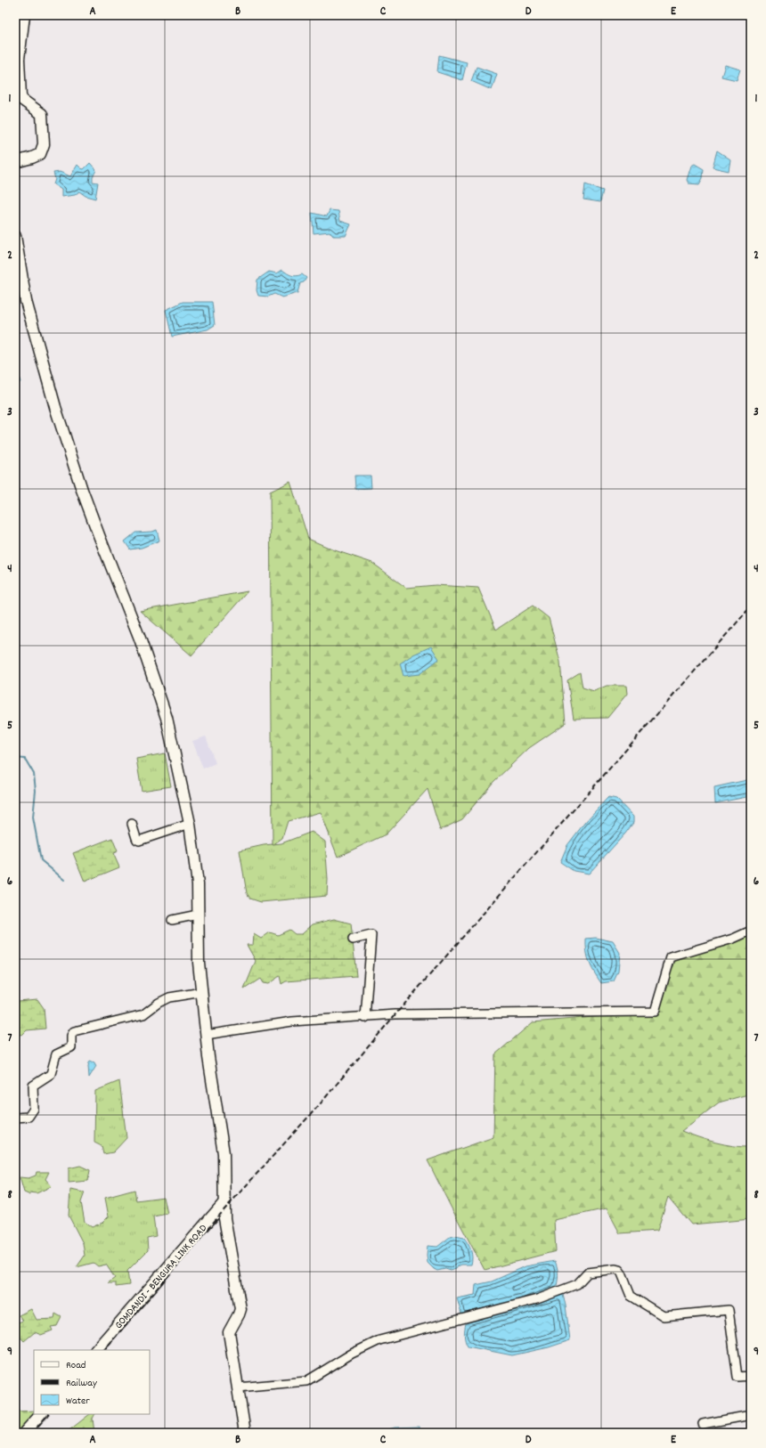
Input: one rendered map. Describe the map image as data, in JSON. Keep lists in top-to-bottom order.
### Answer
{
  "streets": {
    "main road": ["GOMDANDI - BENGURA LINK ROAD"]
  },
  "legend": ["Road", "Railway", "Water"],
  "grid": {
    "columns": [
      "A",
      "B",
      "C",
      "D",
      "E"
    ],
    "rows": [
      "1",
      "2",
      "3",
      "4",
      "5",
      "6",
      "7",
      "8",
      "9"
    ]
  }
}
